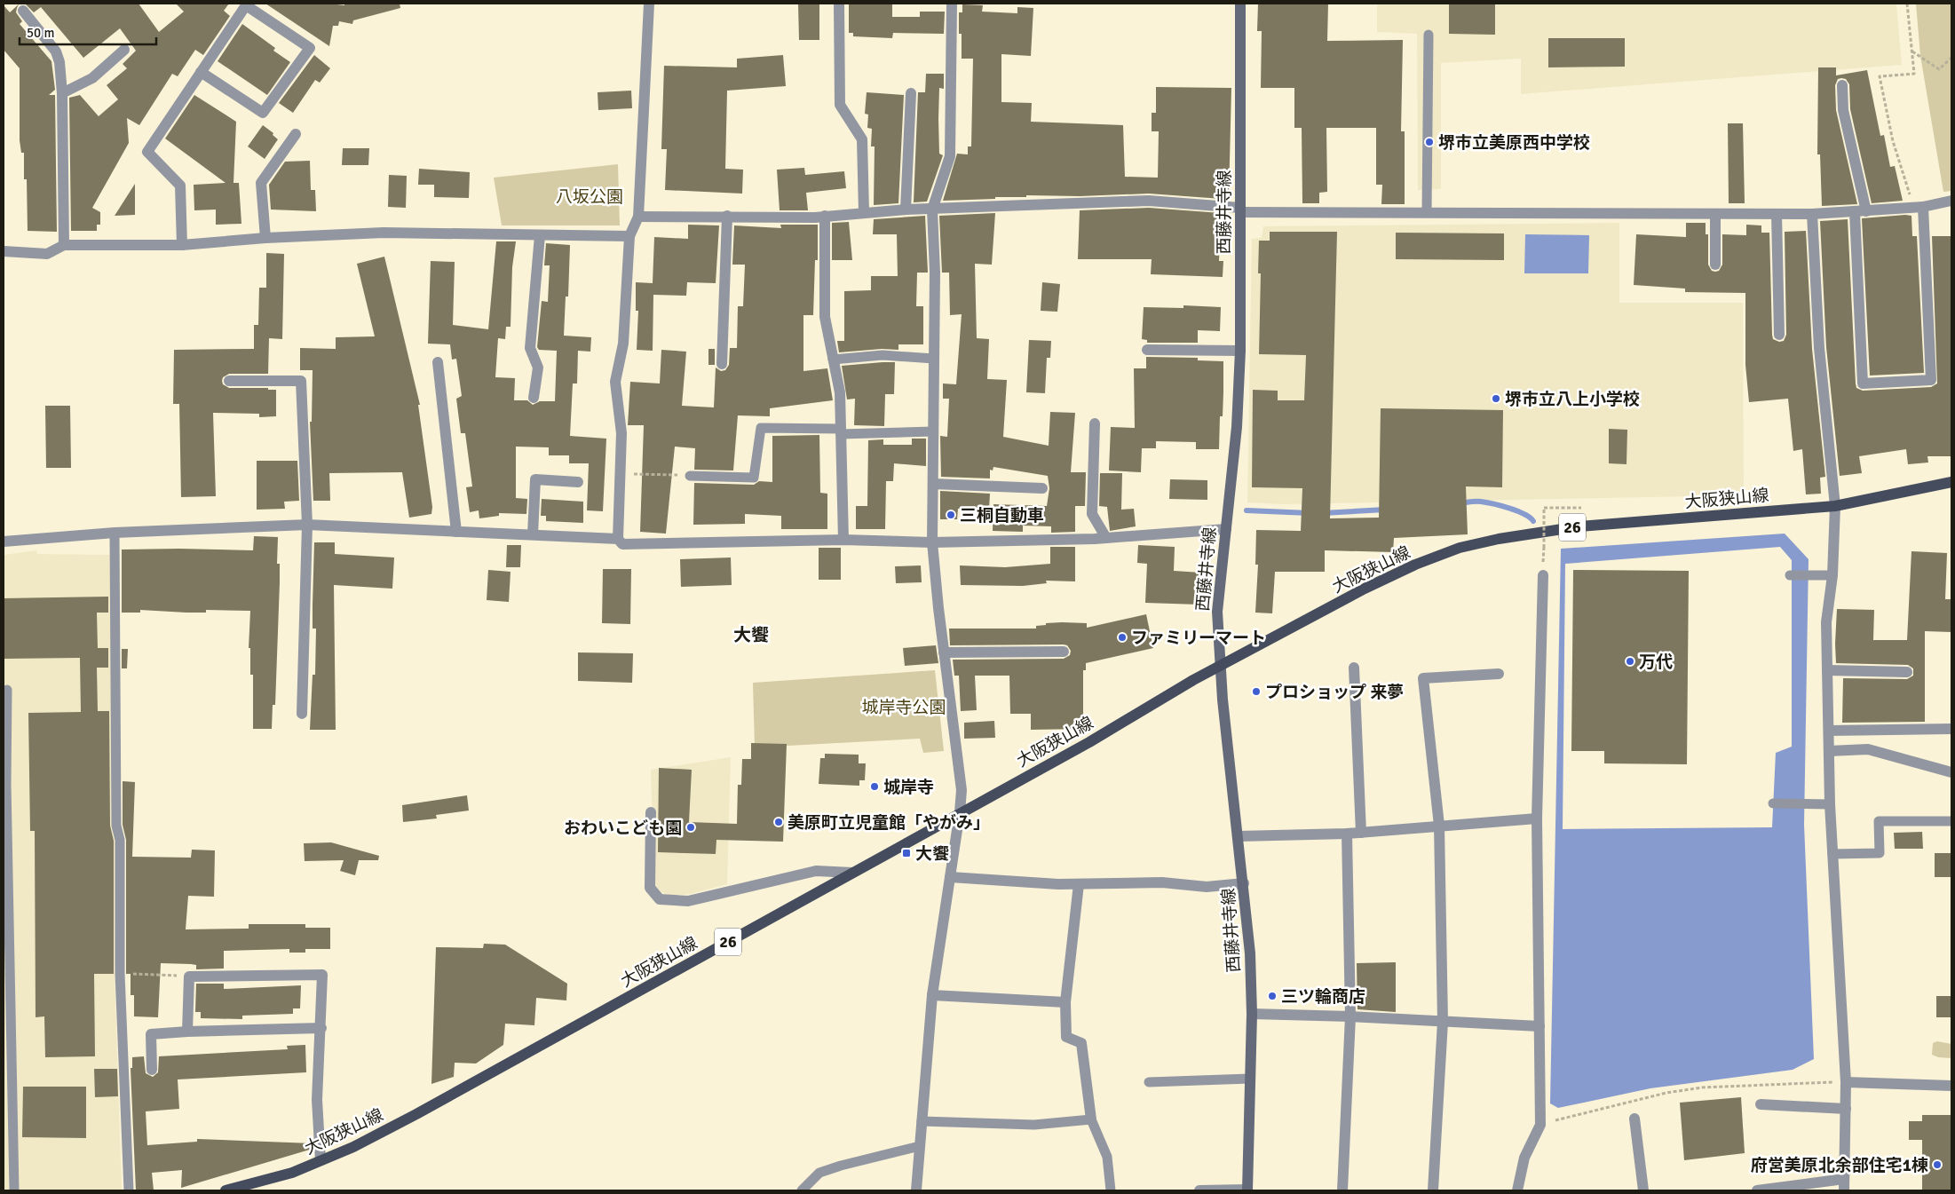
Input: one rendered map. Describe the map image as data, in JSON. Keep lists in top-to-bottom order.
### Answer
{
  "streets": {
    "main road": ["西藤井寺線", "大阪狭山線", "26"]
  },
  "crossings": [
    ["西藤井寺線", "大阪狭山線"]
  ],
  "districts": ["大饗"],
  "parks": ["八坂公園", "城岸寺公園"],
  "places": {
    "other": [
      "堺市立美原西中学校",
      "堺市立八上小学校",
      "三桐自動車",
      "ファミリーマート",
      "万代",
      "プロショップ 来夢",
      "城岸寺",
      "美原町立児童館「やがみ」",
      "おわいこども園",
      "三ツ輪商店",
      "府営美原北余部住宅1棟"
    ],
    "transit": ["大饗"]
  },
  "scale_bar": "50 m"
}
